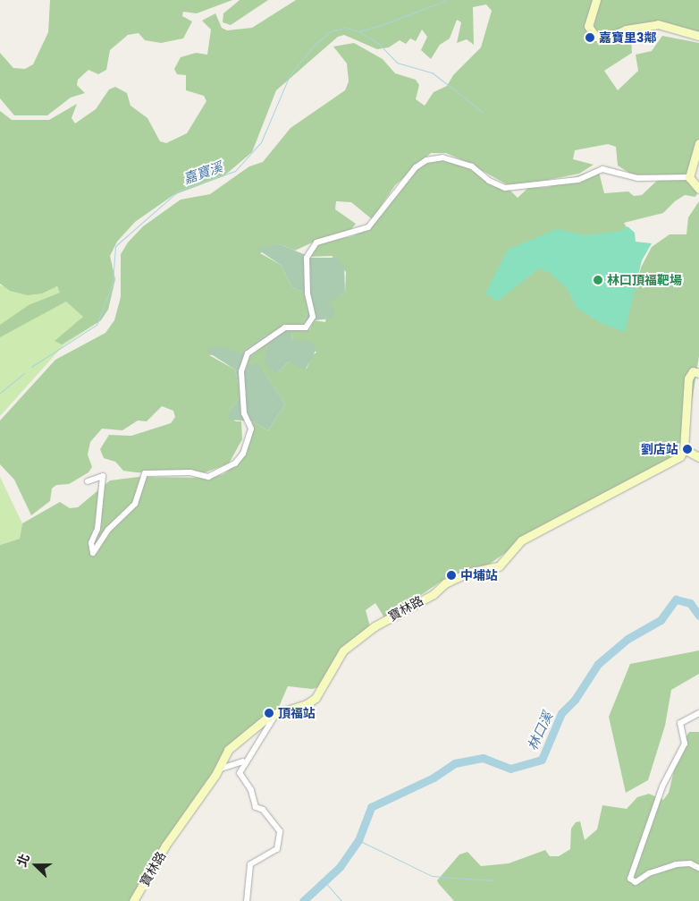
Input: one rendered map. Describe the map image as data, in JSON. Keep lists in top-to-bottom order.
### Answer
{
  "streets": {
    "main road": ["寶林路"]
  },
  "water": ["嘉寶溪", "林口溪"],
  "places": [
    "嘉寶里3鄰",
    "林口頂福靶場",
    "劉店站",
    "中埔站",
    "頂福站"
  ],
  "north": "left"
}
